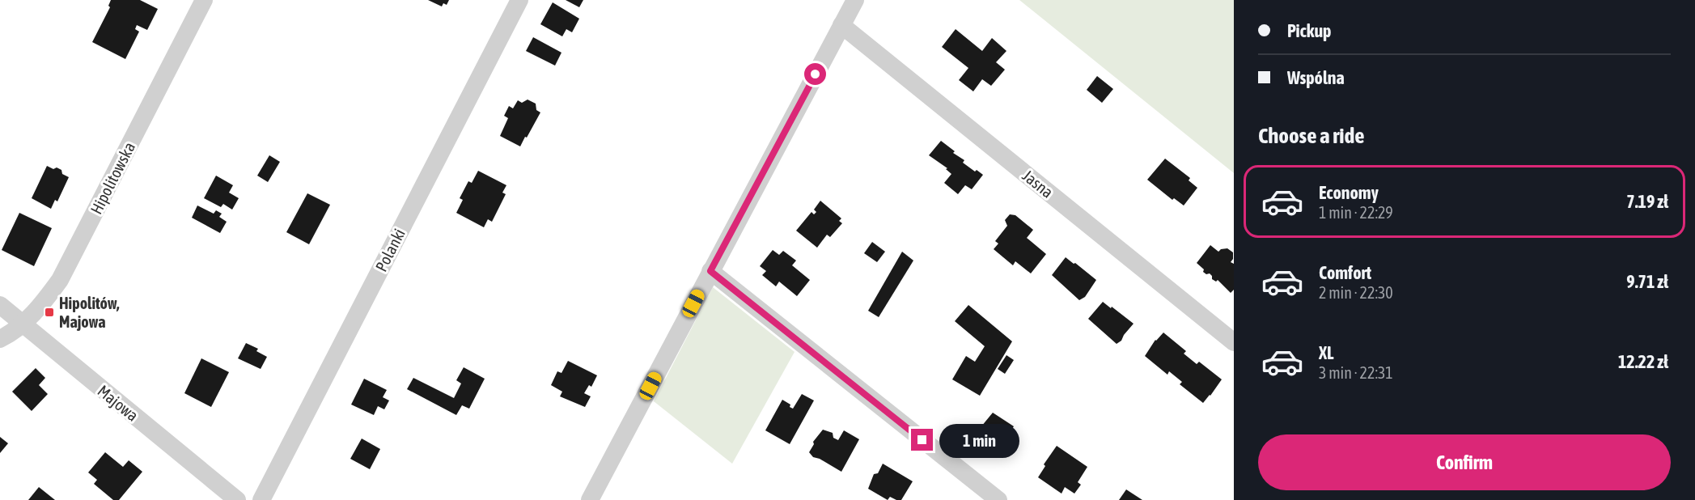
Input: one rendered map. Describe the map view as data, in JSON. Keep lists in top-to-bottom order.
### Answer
{
  "streets": {
    "street": [
      "Hipolitowska",
      "Jasna",
      "Polanki",
      "Majowa"
    ]
  },
  "crossings": [
    ["Hipolitowska", "Majowa"]
  ],
  "places": {
    "transit": ["Hipolitów, Majowa"]
  },
  "page": {
    "banner": ["Pickup", "Wspólna"],
    "heading": "Choose a ride",
    "list": [
      {
        "name": "Economy",
        "note": "1 min · 22:29",
        "value": "7.19 zł"
      },
      {
        "name": "Comfort",
        "note": "2 min · 22:30",
        "value": "9.71 zł"
      },
      {
        "name": "XL",
        "note": "3 min · 22:31",
        "value": "12.22 zł"
      }
    ],
    "bubble": "1 min",
    "buttons": "Confirm"
  }
}
